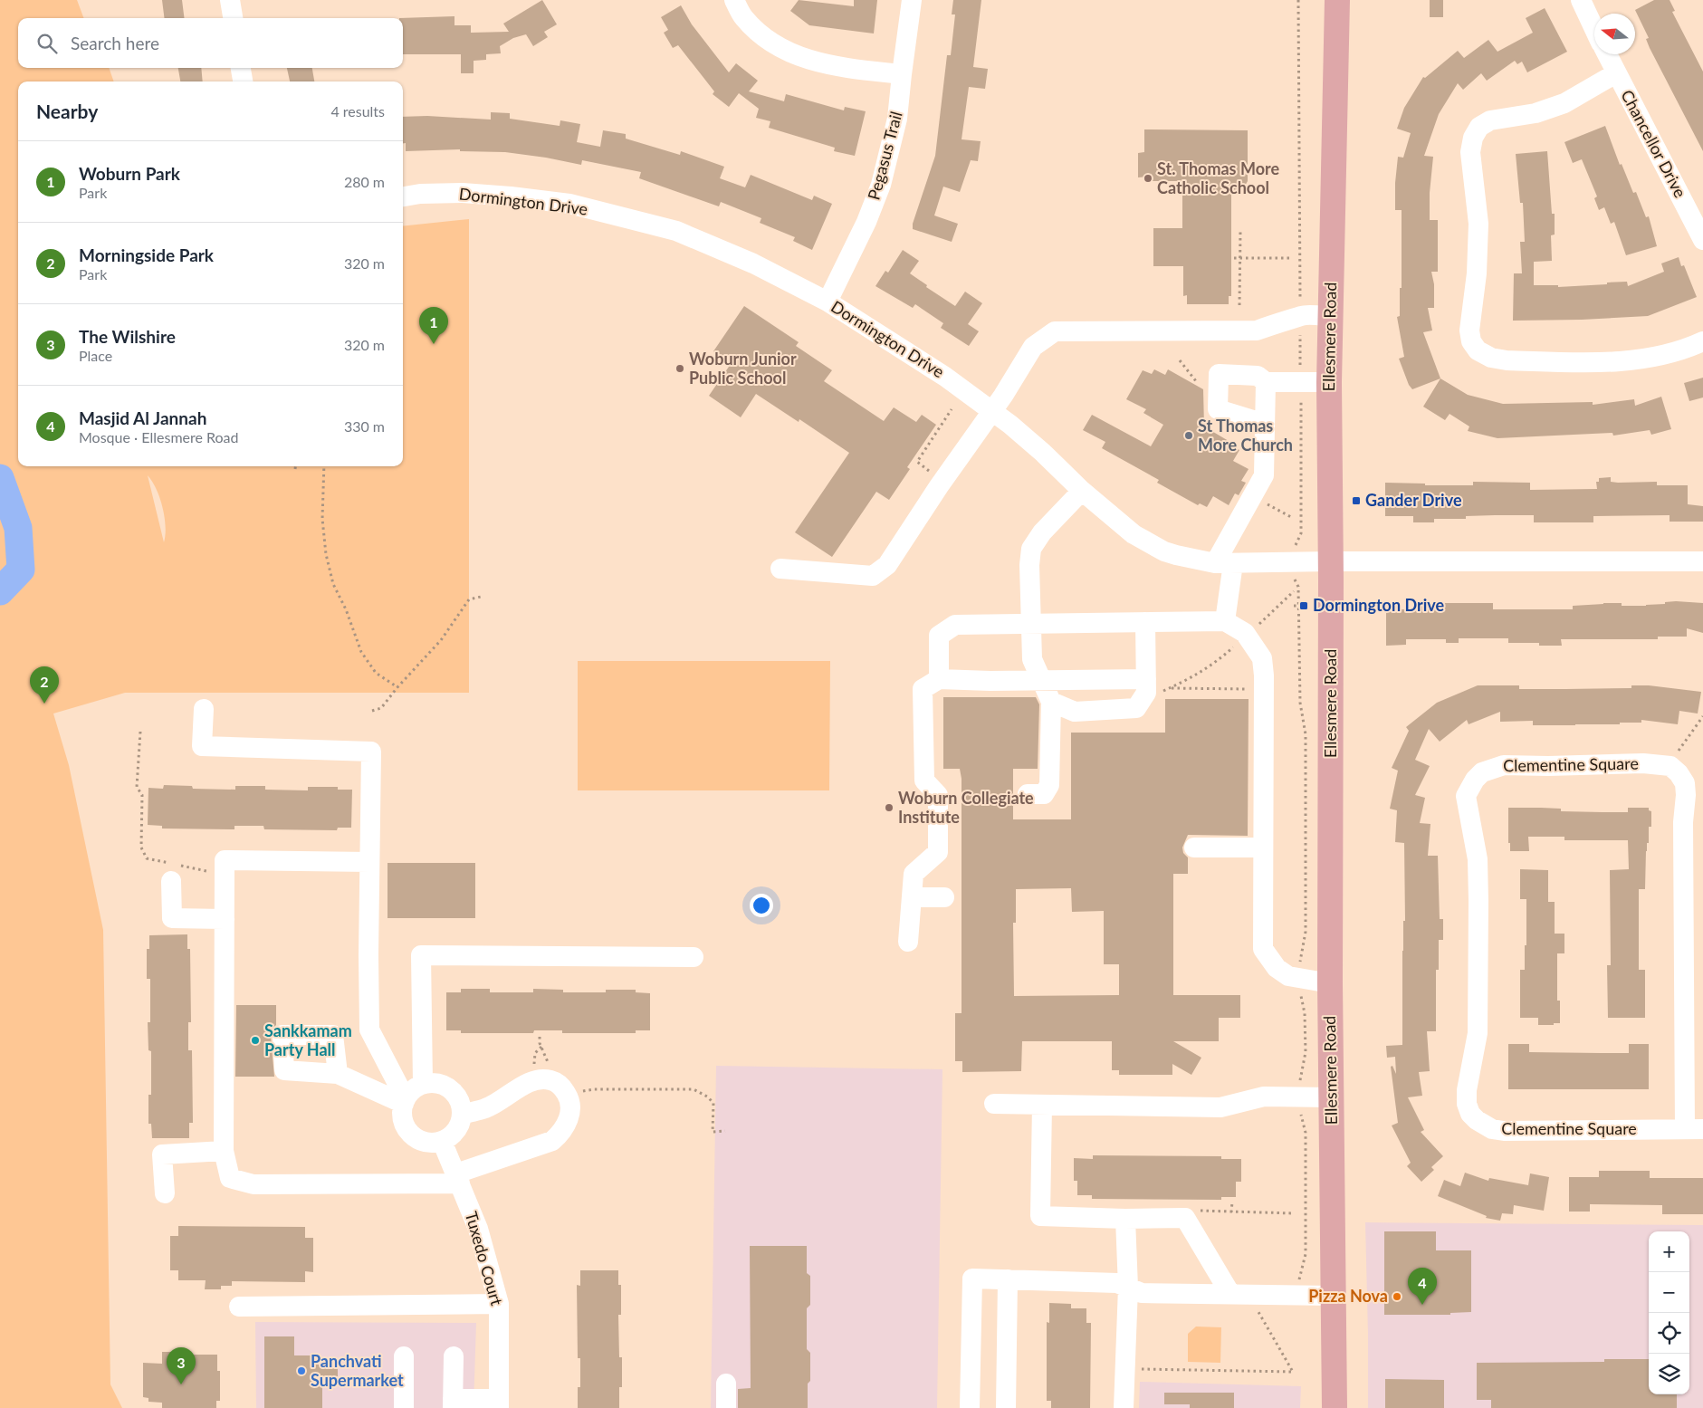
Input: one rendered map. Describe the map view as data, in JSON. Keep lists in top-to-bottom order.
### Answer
{
  "streets": {
    "main road": ["Ellesmere Road"],
    "street": [
      "Chancellor Drive",
      "Pegasus Trail",
      "Dormington Drive",
      "Clementine Square",
      "Tuxedo Court"
    ]
  },
  "crossings": [
    ["Pegasus Trail", "Dormington Drive"],
    ["Dormington Drive", "Ellesmere Road"]
  ],
  "places": {
    "other": [
      "St. Thomas More Catholic School",
      "Woburn Junior Public School",
      "St Thomas More Church",
      "Woburn Collegiate Institute",
      "Sankkamam Party Hall",
      "Pizza Nova",
      "Panchvati Supermarket"
    ],
    "transit": ["Gander Drive", "Dormington Drive"]
  },
  "north": "left",
  "page": {
    "search": "Search here",
    "heading": ["Nearby", "4 results"],
    "list": [
      {
        "mark": "1",
        "name": "Woburn Park",
        "note": "Park",
        "value": "280 m"
      },
      {
        "mark": "2",
        "name": "Morningside Park",
        "note": "Park",
        "value": "320 m"
      },
      {
        "mark": "3",
        "name": "The Wilshire",
        "note": "Place",
        "value": "320 m"
      },
      {
        "mark": "4",
        "name": "Masjid Al Jannah",
        "note": "Mosque · Ellesmere Road",
        "value": "330 m"
      }
    ],
    "pins": [
      "1",
      "2",
      "4",
      "3"
    ],
    "map_buttons": ["+", "−"]
  }
}
